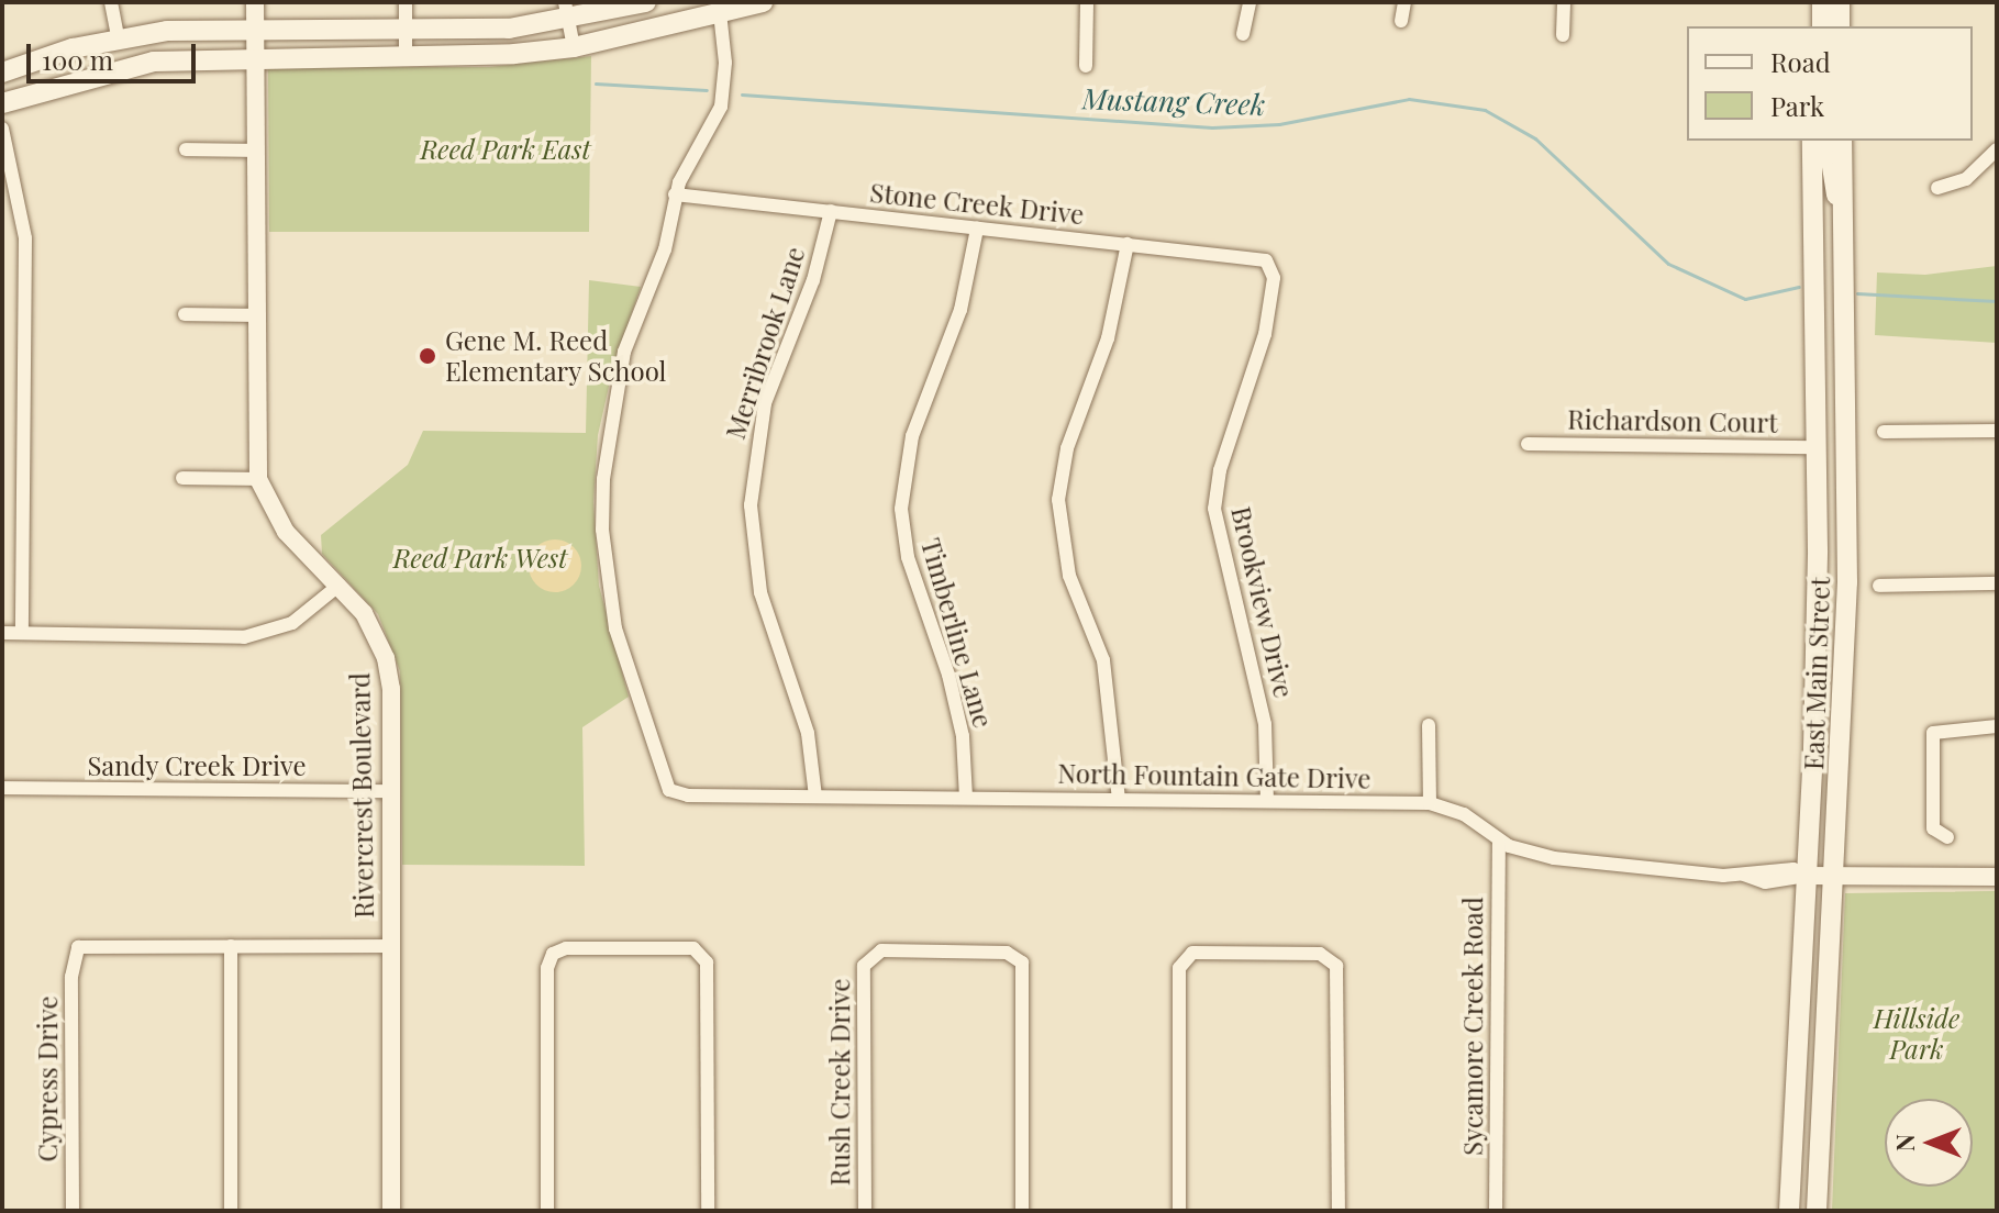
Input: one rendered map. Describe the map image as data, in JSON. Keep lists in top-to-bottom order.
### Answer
{
  "streets": {
    "main road": ["East Main Street"],
    "street": [
      "Stone Creek Drive",
      "Merribrook Lane",
      "Richardson Court",
      "Brookview Drive",
      "Timberline Lane",
      "Sandy Creek Drive",
      "North Fountain Gate Drive",
      "Rivercrest Boulevard",
      "Sycamore Creek Road",
      "Cypress Drive",
      "Rush Creek Drive"
    ]
  },
  "crossings": [
    ["Stone Creek Drive", "Merribrook Lane"],
    ["Stone Creek Drive", "Brookview Drive"],
    ["Stone Creek Drive", "Timberline Lane"],
    ["Stone Creek Drive", "North Fountain Gate Drive"],
    ["Merribrook Lane", "North Fountain Gate Drive"],
    ["Richardson Court", "East Main Street"],
    ["Brookview Drive", "North Fountain Gate Drive"],
    ["Timberline Lane", "North Fountain Gate Drive"],
    ["East Main Street", "North Fountain Gate Drive"],
    ["Sandy Creek Drive", "Rivercrest Boulevard"],
    ["North Fountain Gate Drive", "Sycamore Creek Road"]
  ],
  "water": ["Mustang Creek"],
  "parks": ["Reed Park East", "Reed Park West", "Hillside Park"],
  "places": ["Gene M. Reed Elementary School"],
  "legend": ["Road", "Park"],
  "scale_bar": "100 m",
  "north": "left"
}
